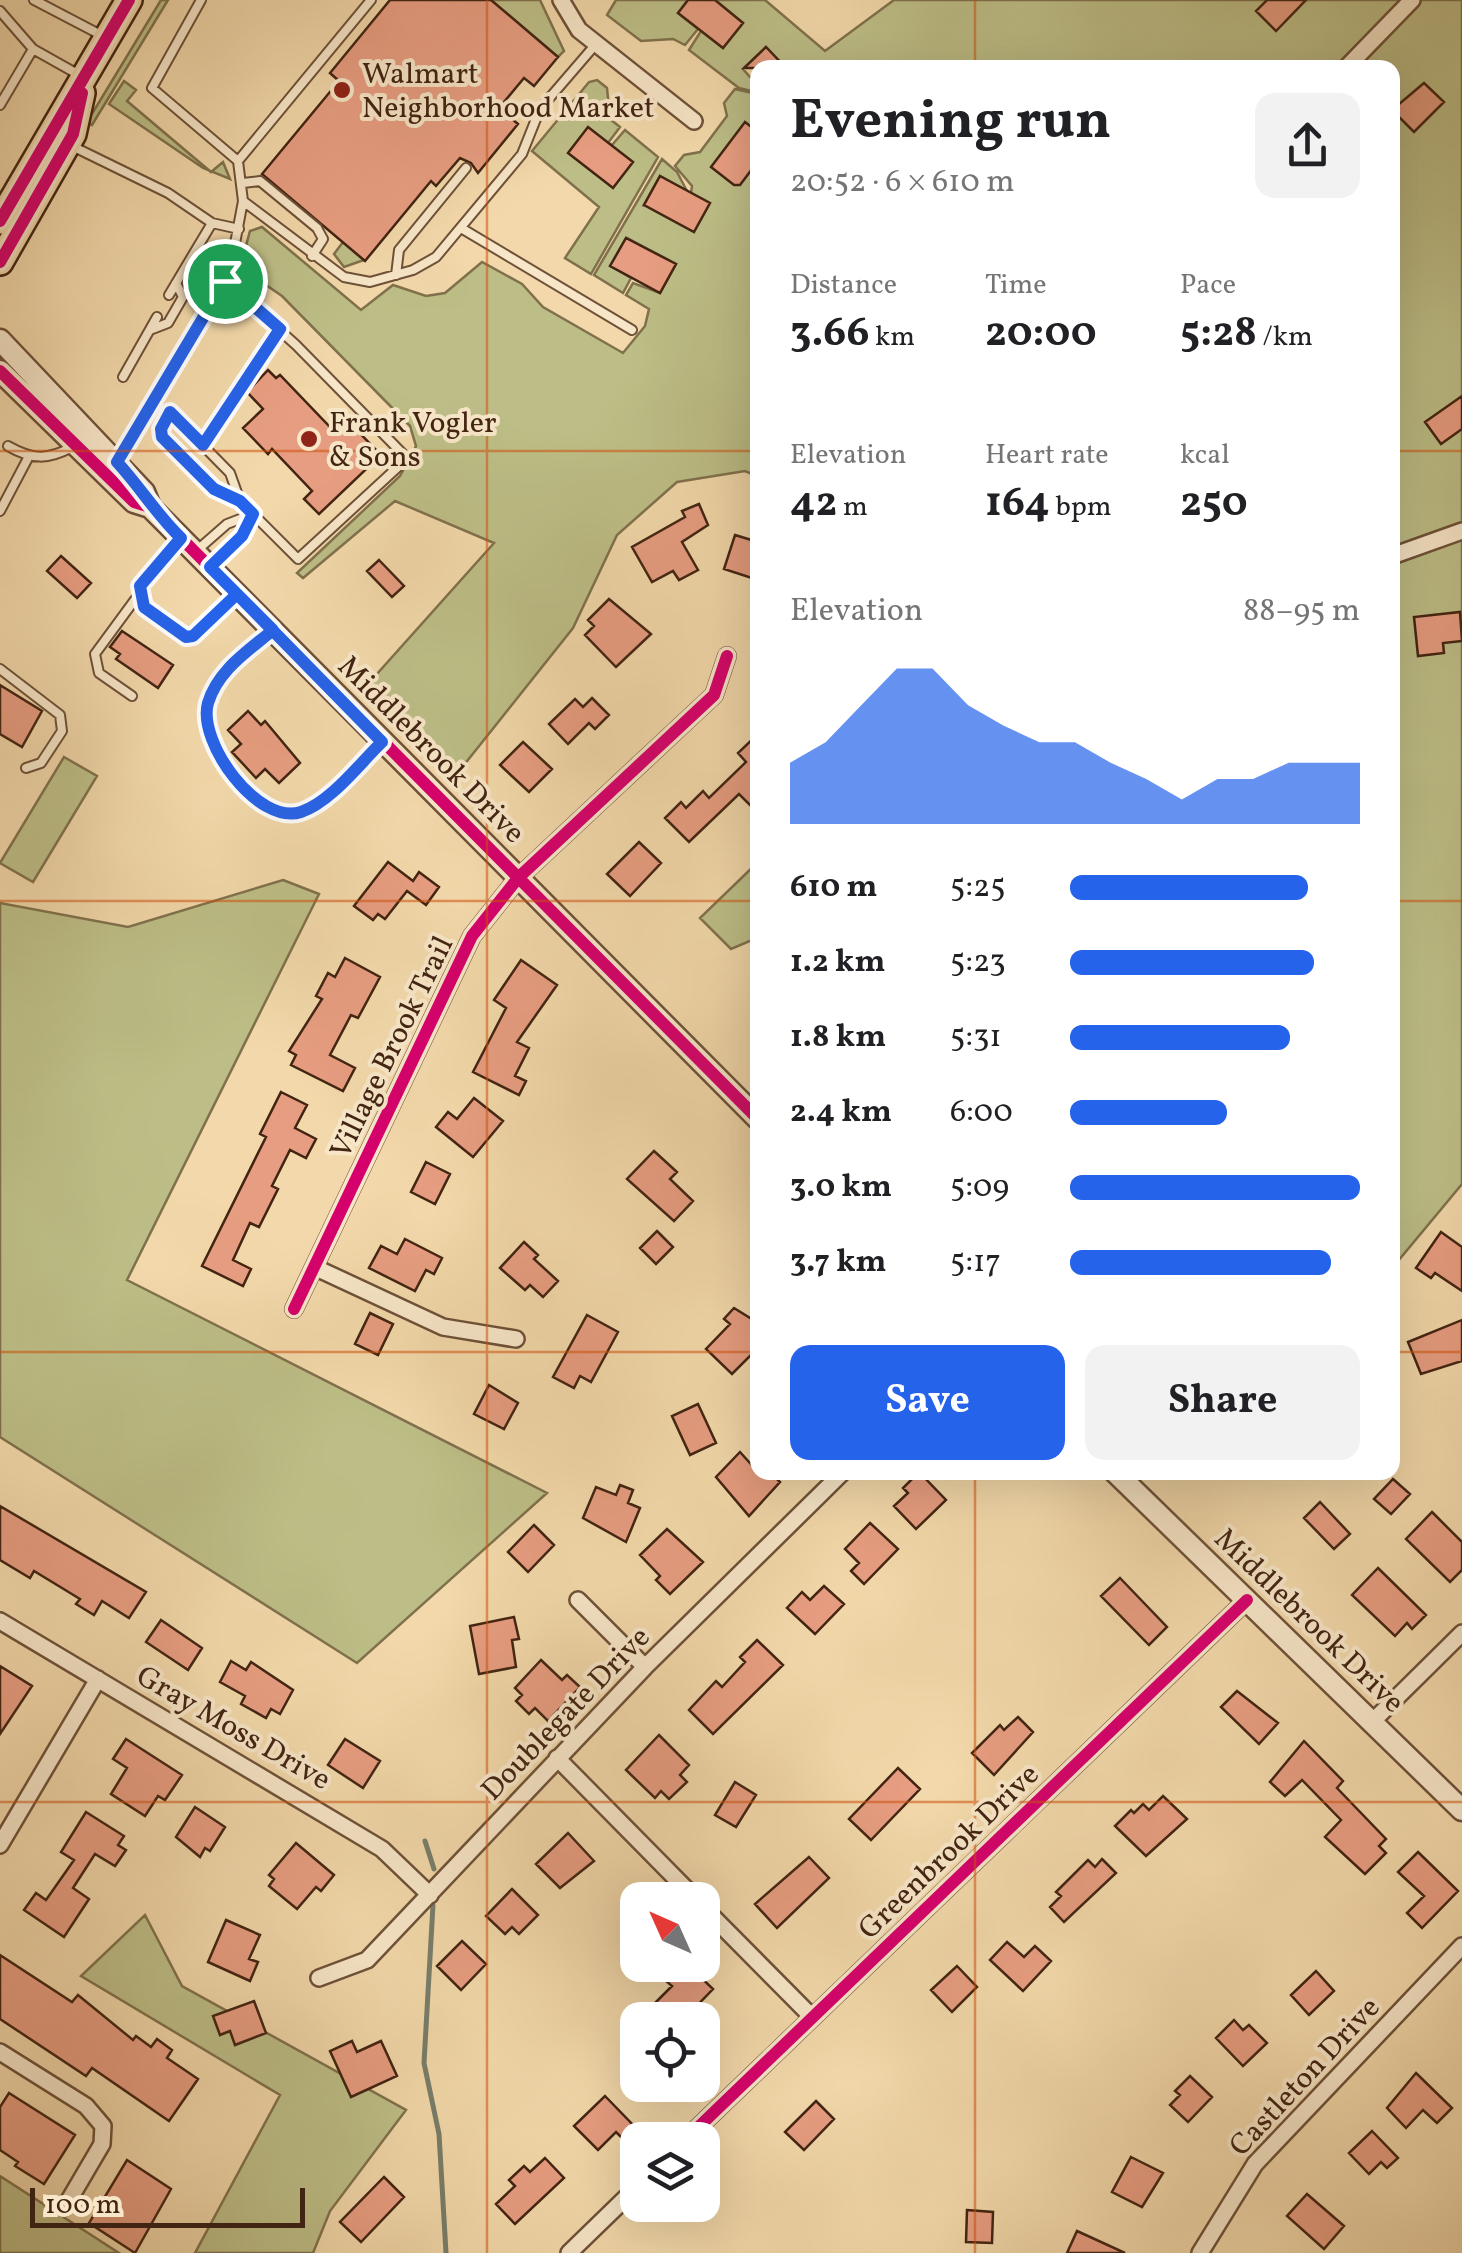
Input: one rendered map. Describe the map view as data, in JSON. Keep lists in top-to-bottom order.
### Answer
{
  "streets": {
    "street": [
      "Middlebrook Drive",
      "Village Brook Trail",
      "Doublegate Drive",
      "Gray Moss Drive",
      "Greenbrook Drive",
      "Castleton Drive"
    ]
  },
  "crossings": [
    ["Middlebrook Drive", "Village Brook Trail"],
    ["Middlebrook Drive", "Greenbrook Drive"],
    ["Doublegate Drive", "Gray Moss Drive"]
  ],
  "places": ["Walmart Neighborhood Market", "Frank Vogler & Sons"],
  "scale_bar": "100 m",
  "north": "top left",
  "page": {
    "heading": ["Evening run", "20:52 · 6 × 610 m"],
    "stats": [
      ["Distance", "3.66 km"],
      ["Time", "20:00"],
      ["Pace", "5:28 /km"],
      ["Elevation", "42 m"],
      ["Heart rate", "164 bpm"],
      ["kcal", "250"]
    ],
    "chart": ["Elevation", "88–95 m"],
    "list": [
      {
        "name": "610 m",
        "note": "5:25"
      },
      {
        "name": "1.2 km",
        "note": "5:23"
      },
      {
        "name": "1.8 km",
        "note": "5:31"
      },
      {
        "name": "2.4 km",
        "note": "6:00"
      },
      {
        "name": "3.0 km",
        "note": "5:09"
      },
      {
        "name": "3.7 km",
        "note": "5:17"
      }
    ],
    "buttons": ["Save", "Share"],
    "scale": "100 m"
  }
}
